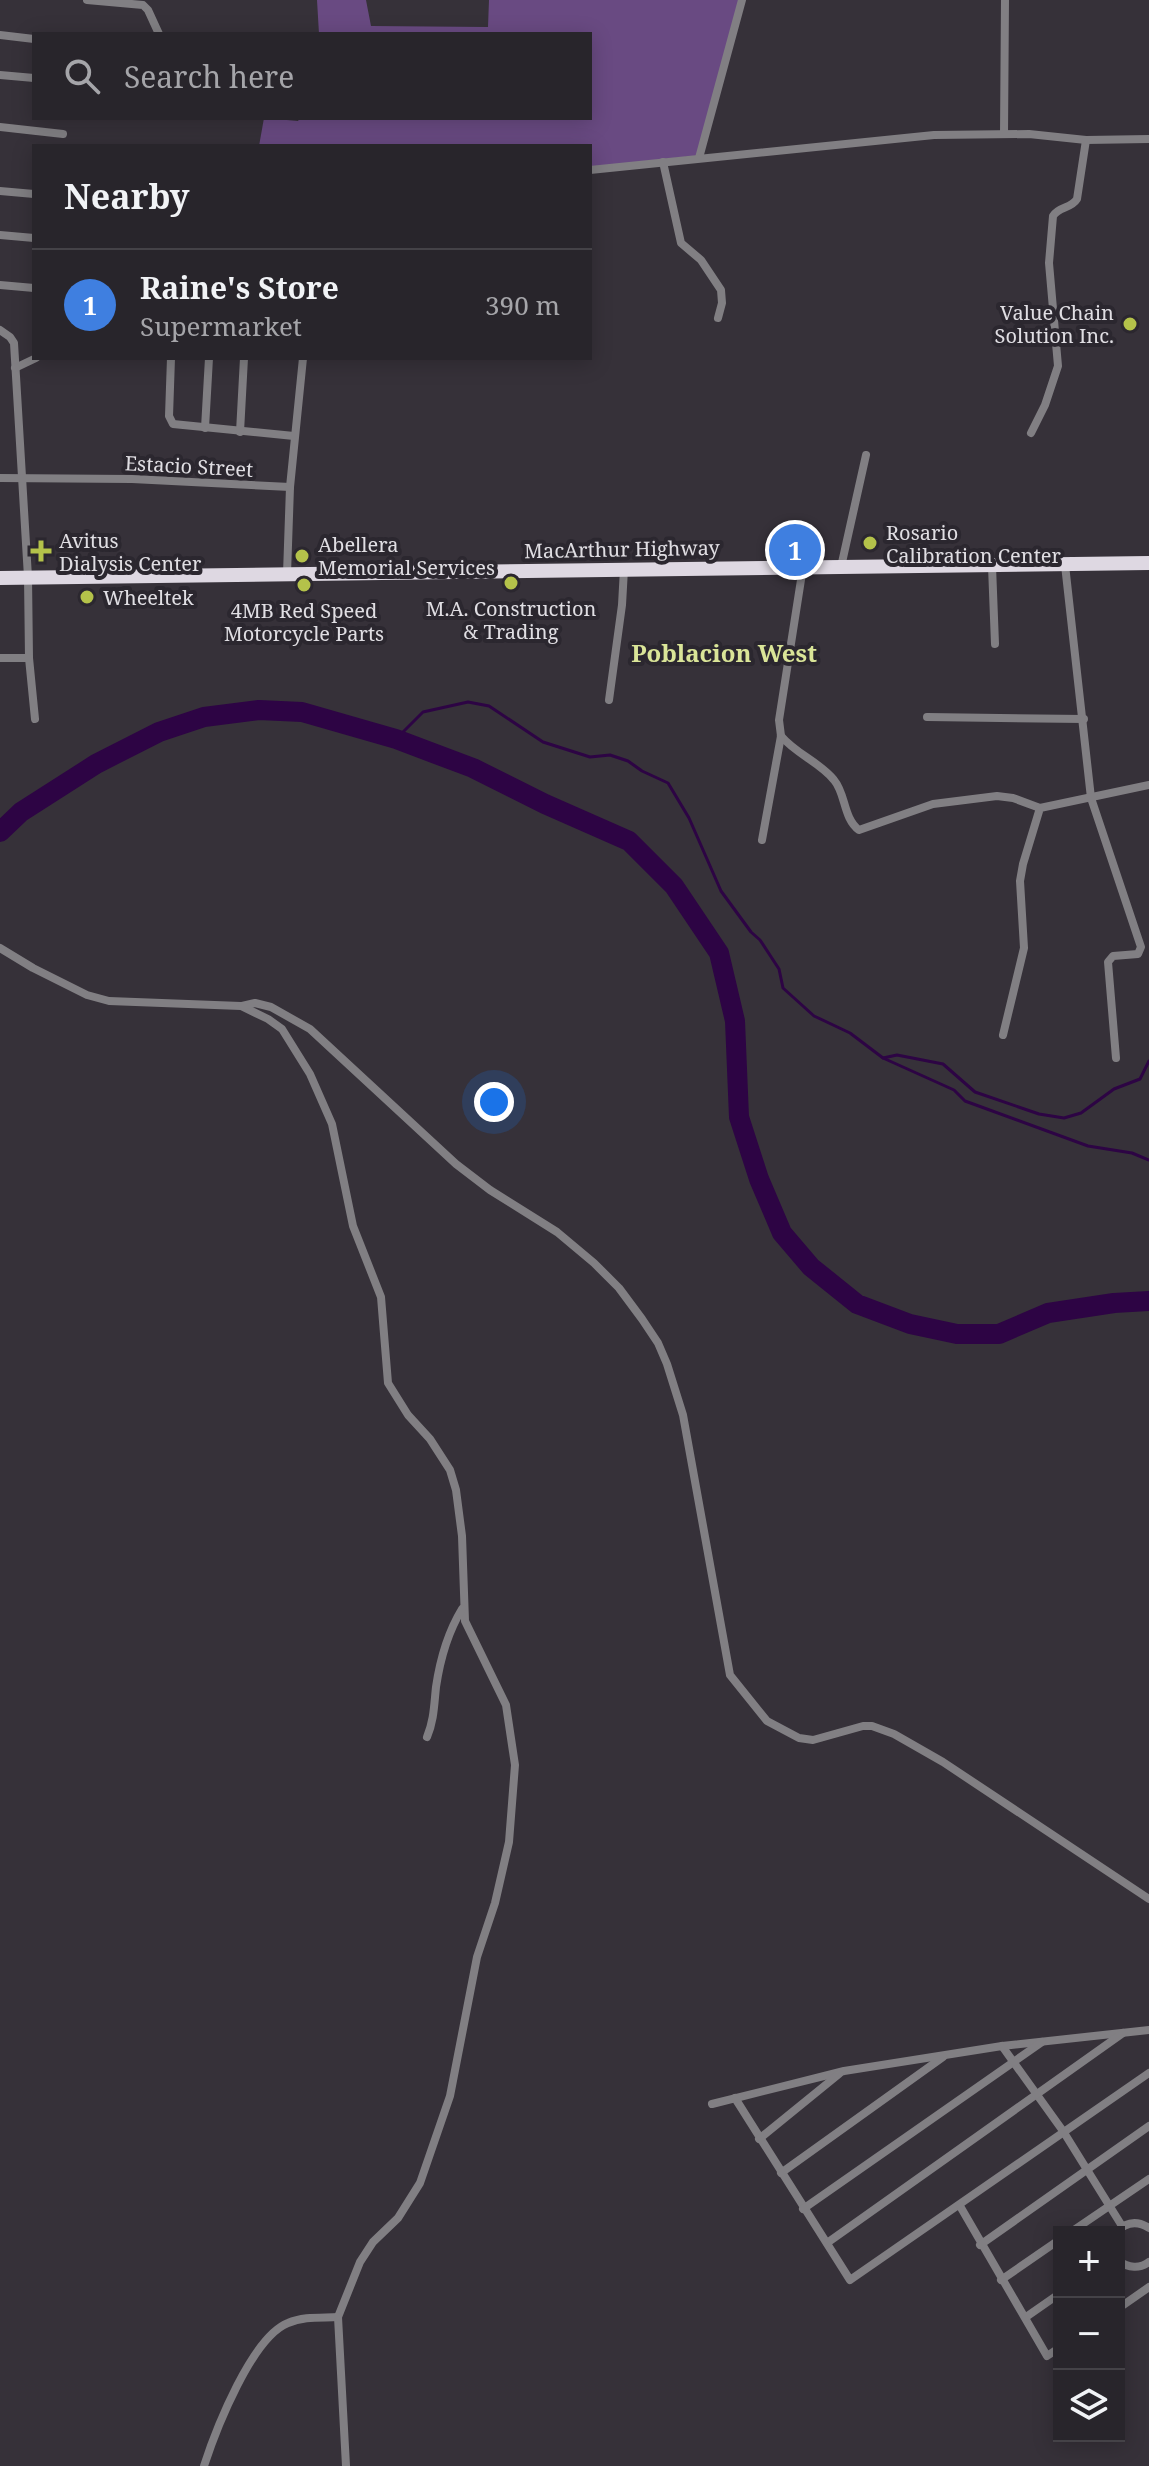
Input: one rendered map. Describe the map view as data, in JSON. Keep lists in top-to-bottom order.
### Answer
{
  "streets": {
    "highway": ["MacArthur Highway"],
    "street": ["Estacio Street"]
  },
  "districts": ["Poblacion West"],
  "places": {
    "other": [
      "Value Chain Solution Inc.",
      "Rosario Calibration Center",
      "Abellera Memorial Services",
      "M.A. Construction & Trading",
      "4MB Red Speed Motorcycle Parts",
      "Wheeltek"
    ],
    "health": ["Avitus Dialysis Center"]
  },
  "page": {
    "search": "Search here",
    "heading": "Nearby",
    "list": [
      {
        "mark": "1",
        "name": "Raine's Store",
        "note": "Supermarket",
        "value": "390 m"
      }
    ],
    "pins": "1",
    "map_buttons": ["+", "−"]
  }
}
